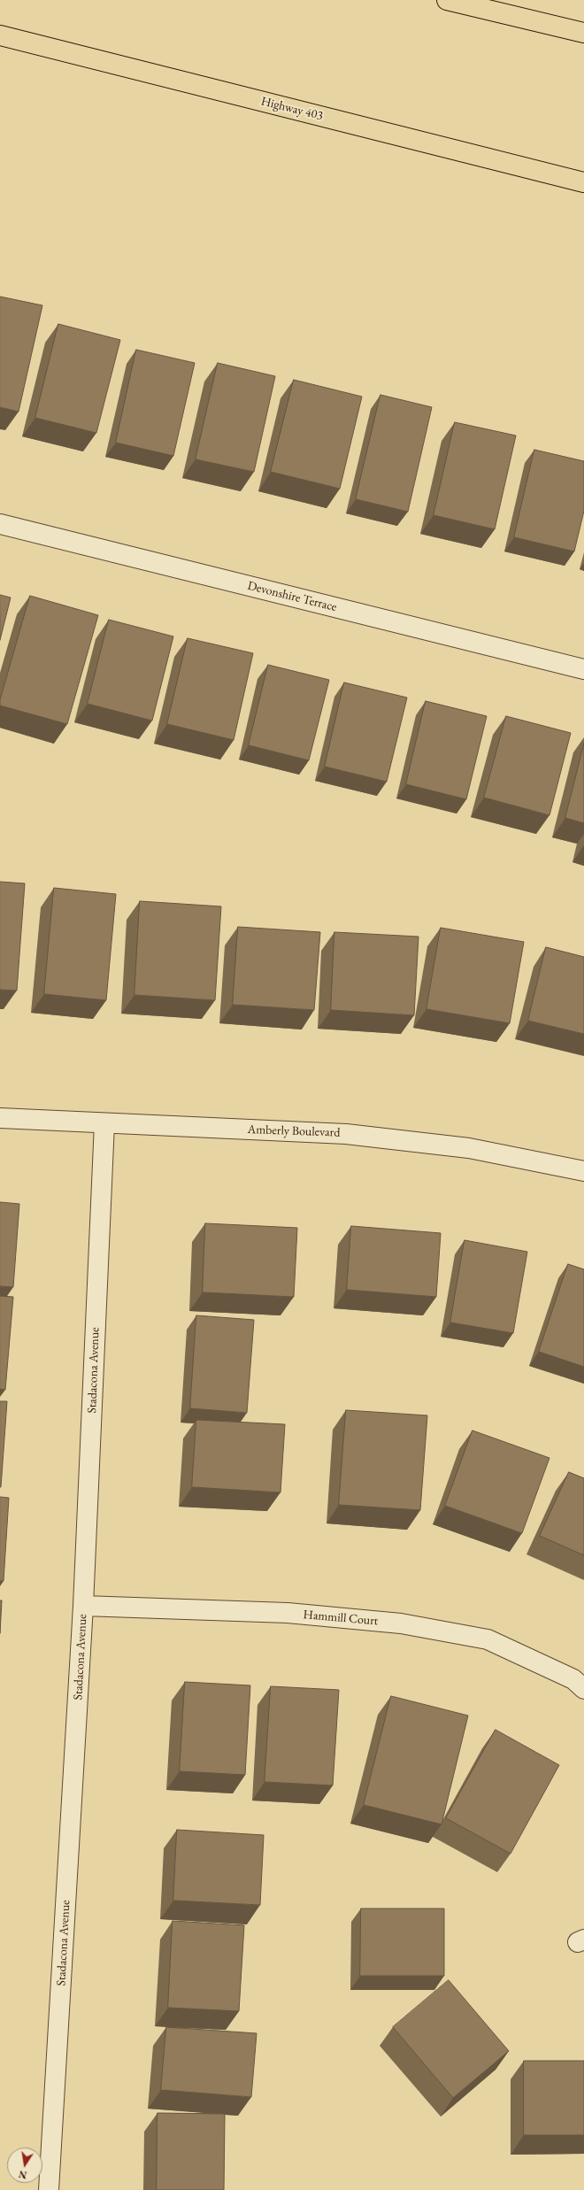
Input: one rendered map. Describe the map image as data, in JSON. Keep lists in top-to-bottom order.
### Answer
{
  "streets": {
    "highway": ["Highway 403"],
    "street": [
      "Devonshire Terrace",
      "Amberly Boulevard",
      "Stadacona Avenue",
      "Hammill Court"
    ]
  },
  "crossings": [
    ["Amberly Boulevard", "Stadacona Avenue"],
    ["Stadacona Avenue", "Hammill Court"]
  ],
  "north": "bottom"
}
